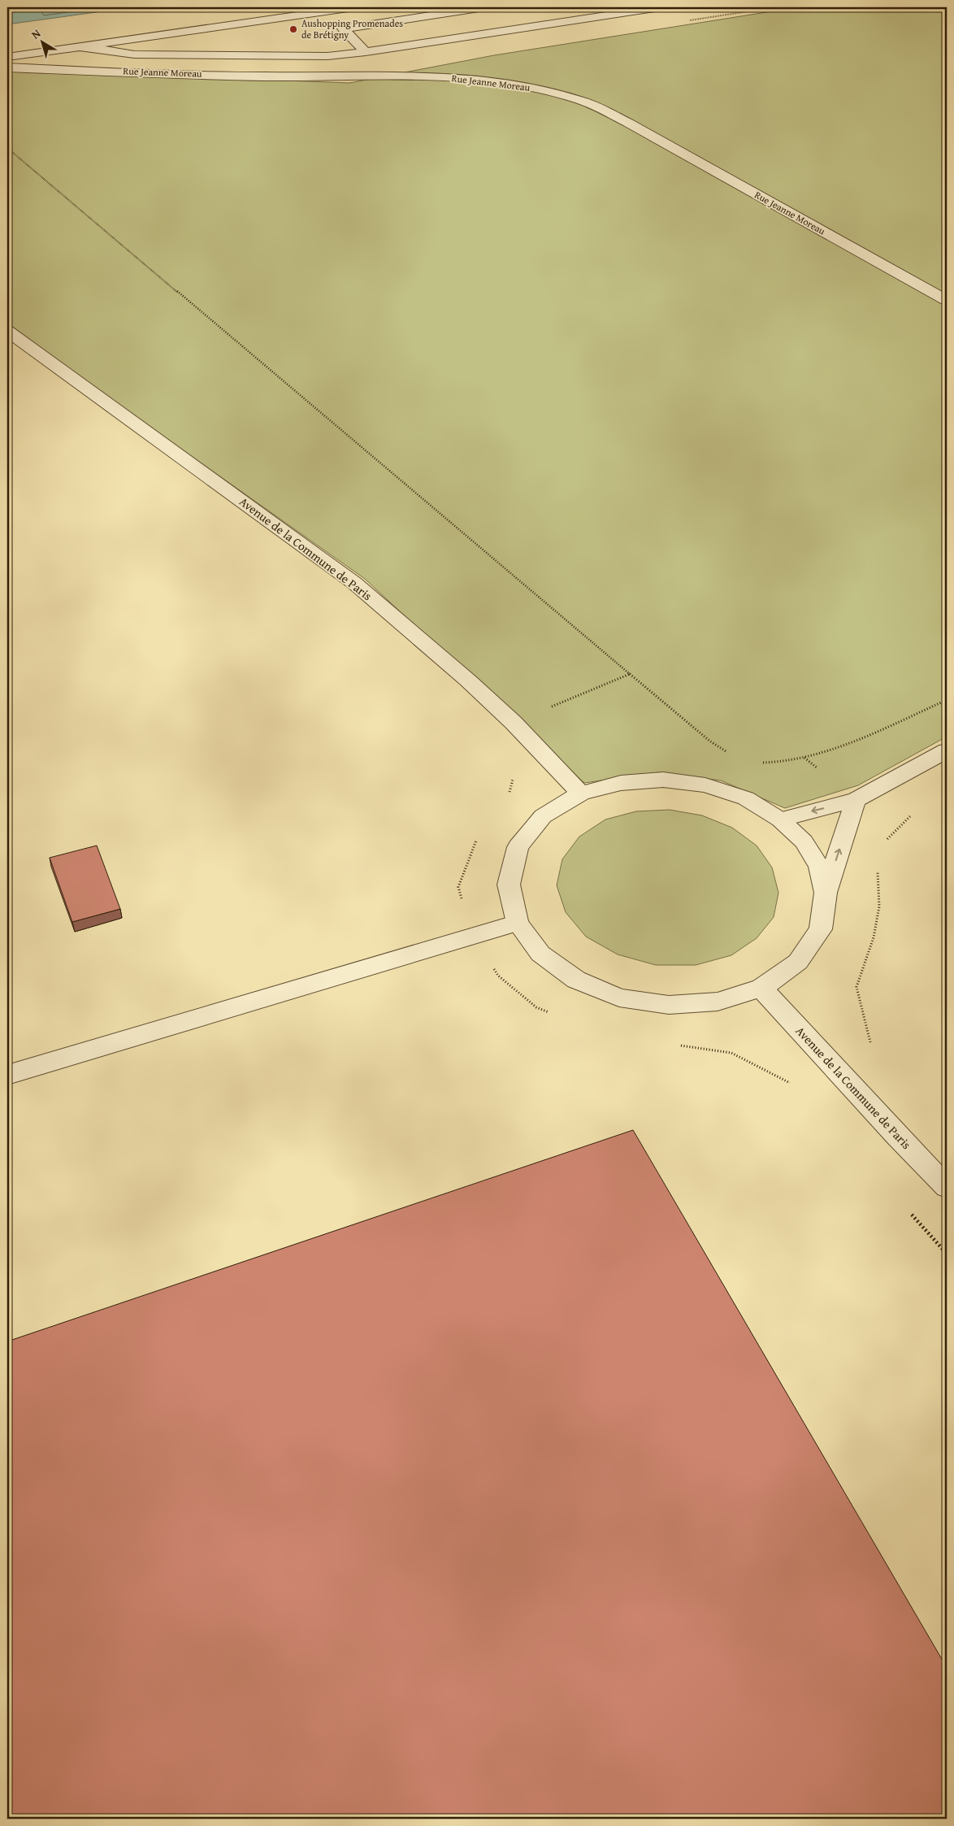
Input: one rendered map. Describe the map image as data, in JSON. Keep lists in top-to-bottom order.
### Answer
{
  "streets": {
    "street": ["Rue Jeanne Moreau", "Avenue de la Commune de Paris"]
  },
  "places": ["Aushopping Promenades de Brétigny"],
  "north": "top left"
}
